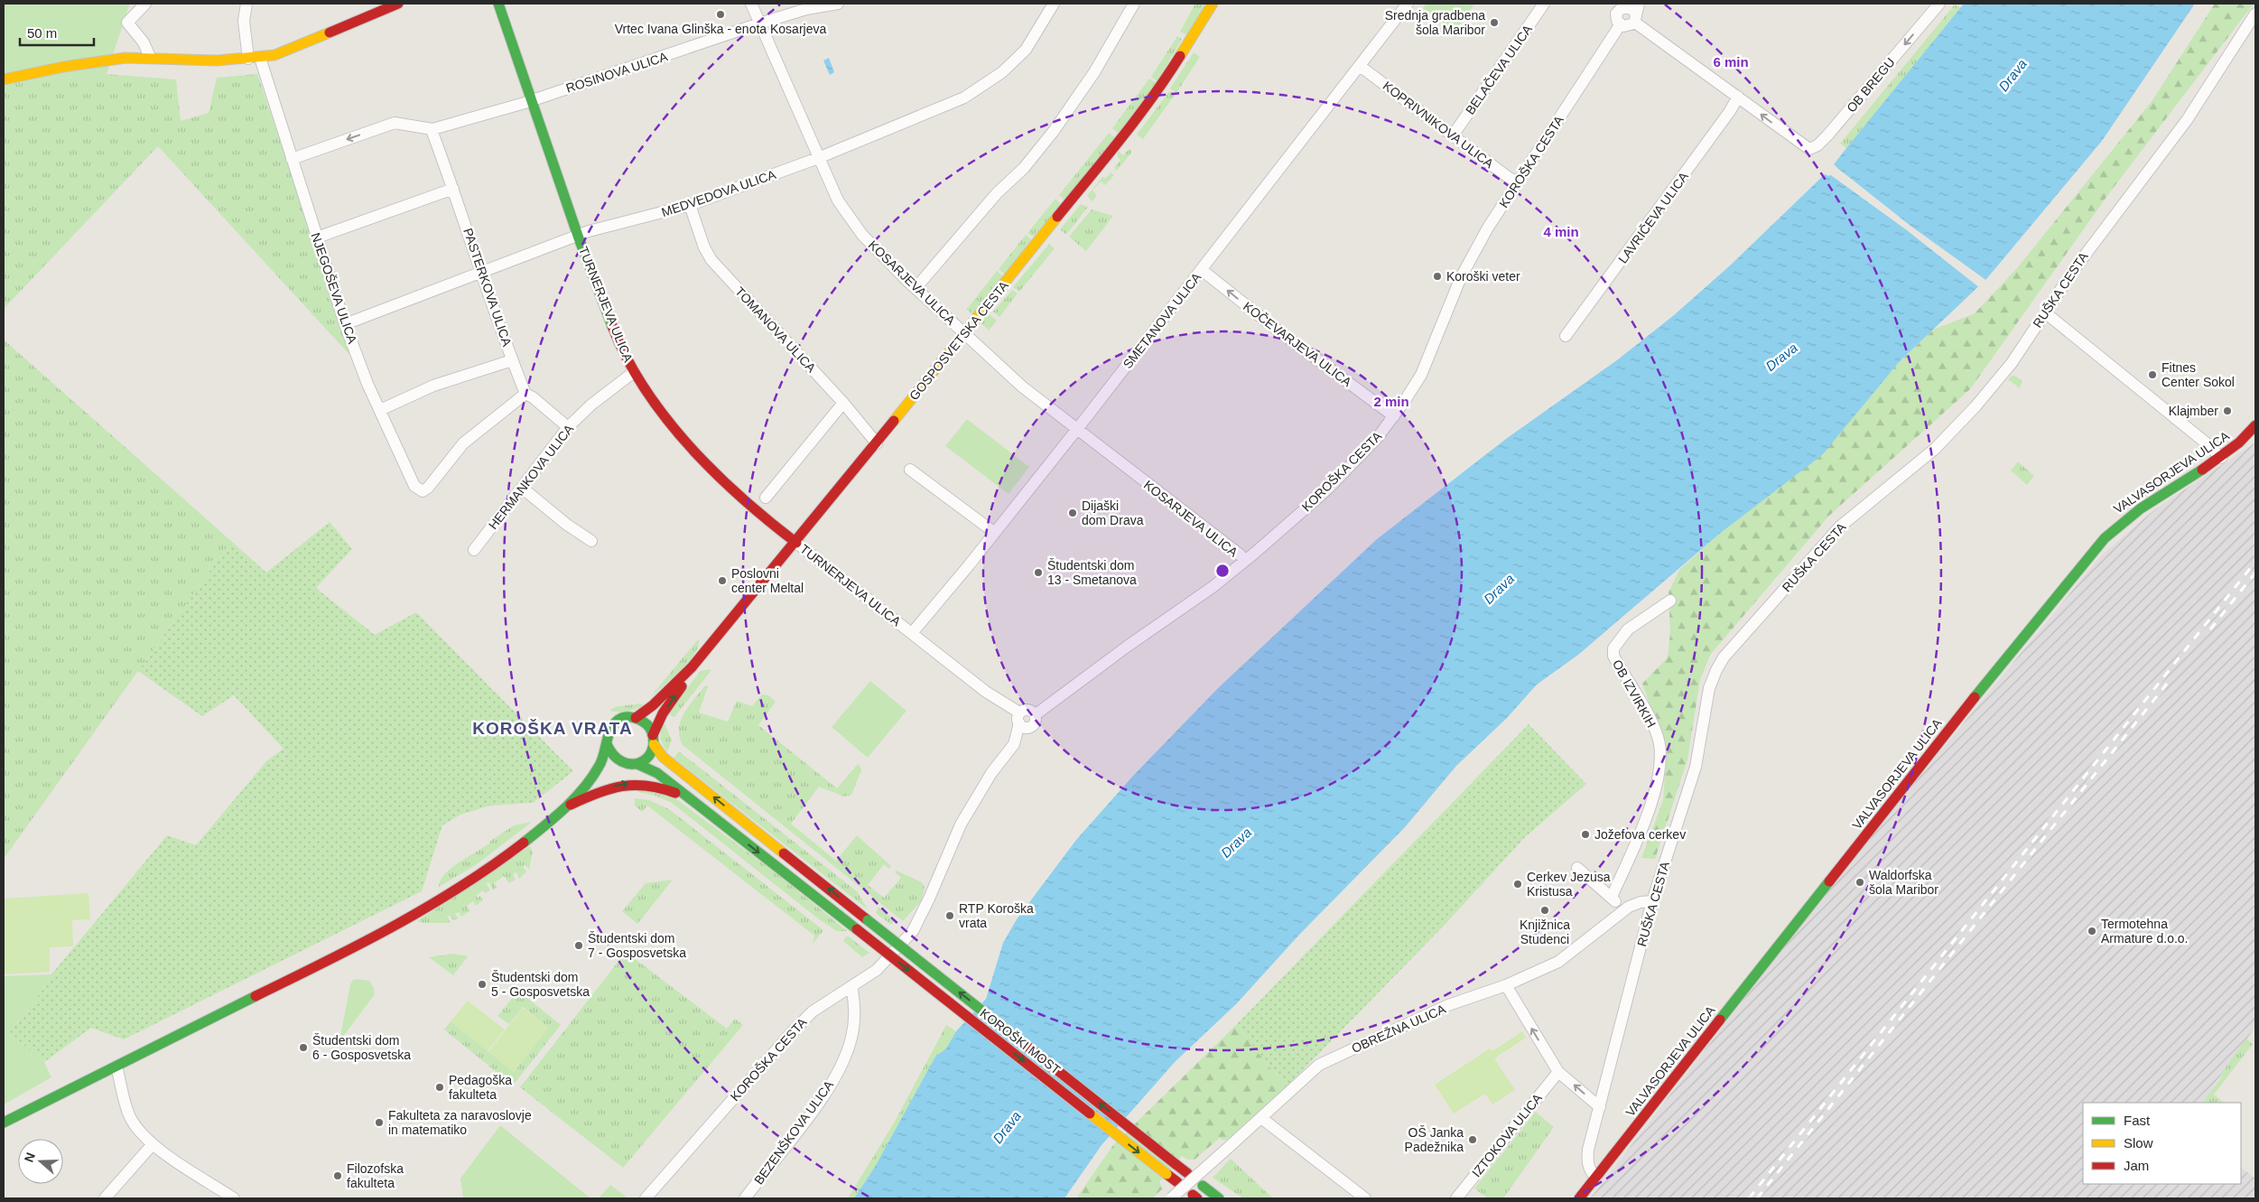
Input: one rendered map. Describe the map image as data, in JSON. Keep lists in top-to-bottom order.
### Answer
{
  "streets": {
    "street": [
      "BELAČEVA ULICA",
      "ROSINOVA ULICA",
      "OB BREGU",
      "KOPRIVNIKOVA ULICA",
      "KOROŠKA CESTA",
      "MEDVEDOVA ULICA",
      "LAVRIČEVA ULICA",
      "KOSARJEVA ULICA",
      "PASTERKOVA ULICA",
      "NJEGOŠEVA ULICA",
      "RUŠKA CESTA",
      "TURNERJEVA ULICA",
      "SMETANOVA ULICA",
      "TOMANOVA ULICA",
      "GOSPOSVETSKA CESTA",
      "KOČEVARJEVA ULICA",
      "VALVASORJEVA ULICA",
      "HERMANKOVA ULICA",
      "OB IZVIRKIH",
      "OBREŽNA ULICA",
      "KOROŠKI MOST",
      "BEZENŠKOVA ULICA",
      "IZTOKOVA ULICA"
    ]
  },
  "crossings": [
    ["BELAČEVA ULICA", "KOPRIVNIKOVA ULICA"],
    ["ROSINOVA ULICA", "KOSARJEVA ULICA"],
    ["ROSINOVA ULICA", "PASTERKOVA ULICA"],
    ["ROSINOVA ULICA", "NJEGOŠEVA ULICA"],
    ["ROSINOVA ULICA", "TURNERJEVA ULICA"],
    ["OB BREGU", "LAVRIČEVA ULICA"],
    ["KOPRIVNIKOVA ULICA", "KOROŠKA CESTA"],
    ["KOPRIVNIKOVA ULICA", "SMETANOVA ULICA"],
    ["KOROŠKA CESTA", "KOSARJEVA ULICA"],
    ["KOROŠKA CESTA", "TURNERJEVA ULICA"],
    ["KOROŠKA CESTA", "KOČEVARJEVA ULICA"],
    ["KOROŠKA CESTA", "BEZENŠKOVA ULICA"],
    ["MEDVEDOVA ULICA", "KOSARJEVA ULICA"],
    ["MEDVEDOVA ULICA", "PASTERKOVA ULICA"],
    ["MEDVEDOVA ULICA", "NJEGOŠEVA ULICA"],
    ["MEDVEDOVA ULICA", "TURNERJEVA ULICA"],
    ["MEDVEDOVA ULICA", "TOMANOVA ULICA"],
    ["KOSARJEVA ULICA", "SMETANOVA ULICA"],
    ["KOSARJEVA ULICA", "GOSPOSVETSKA CESTA"],
    ["PASTERKOVA ULICA", "NJEGOŠEVA ULICA"],
    ["RUŠKA CESTA", "VALVASORJEVA ULICA"],
    ["RUŠKA CESTA", "OBREŽNA ULICA"],
    ["TURNERJEVA ULICA", "SMETANOVA ULICA"],
    ["TURNERJEVA ULICA", "GOSPOSVETSKA CESTA"],
    ["TURNERJEVA ULICA", "HERMANKOVA ULICA"],
    ["SMETANOVA ULICA", "KOČEVARJEVA ULICA"],
    ["TOMANOVA ULICA", "GOSPOSVETSKA CESTA"]
  ],
  "one_way": ["KOČEVARJEVA ULICA"],
  "districts": ["KOROŠKA VRATA"],
  "water": ["Drava"],
  "places": [
    "Vrtec Ivana Glinška - enota Kosarjeva",
    "Srednja gradbena šola Maribor",
    "Koroški veter",
    "Fitnes Center Sokol",
    "Klajmber",
    "Dijaški dom Drava",
    "Študentski dom 13 - Smetanova",
    "Poslovni center Meltal",
    "Jožefova cerkev",
    "Waldorfska šola Maribor",
    "Cerkev Jezusa Kristusa",
    "Knjižnica Studenci",
    "RTP Koroška vrata",
    "Termotehna Armature d.o.o.",
    "Študentski dom 7 - Gosposvetska",
    "Študentski dom 5 - Gosposvetska",
    "Študentski dom 6 - Gosposvetska",
    "Pedagoška fakulteta",
    "Fakulteta za naravoslovje in matematiko",
    "OŠ Janka Padežnika",
    "Filozofska fakulteta"
  ],
  "legend": ["Fast", "Slow", "Jam"],
  "scale_bar": "50 m",
  "north": "left",
  "rings": ["6 min", "4 min", "2 min"]
}
